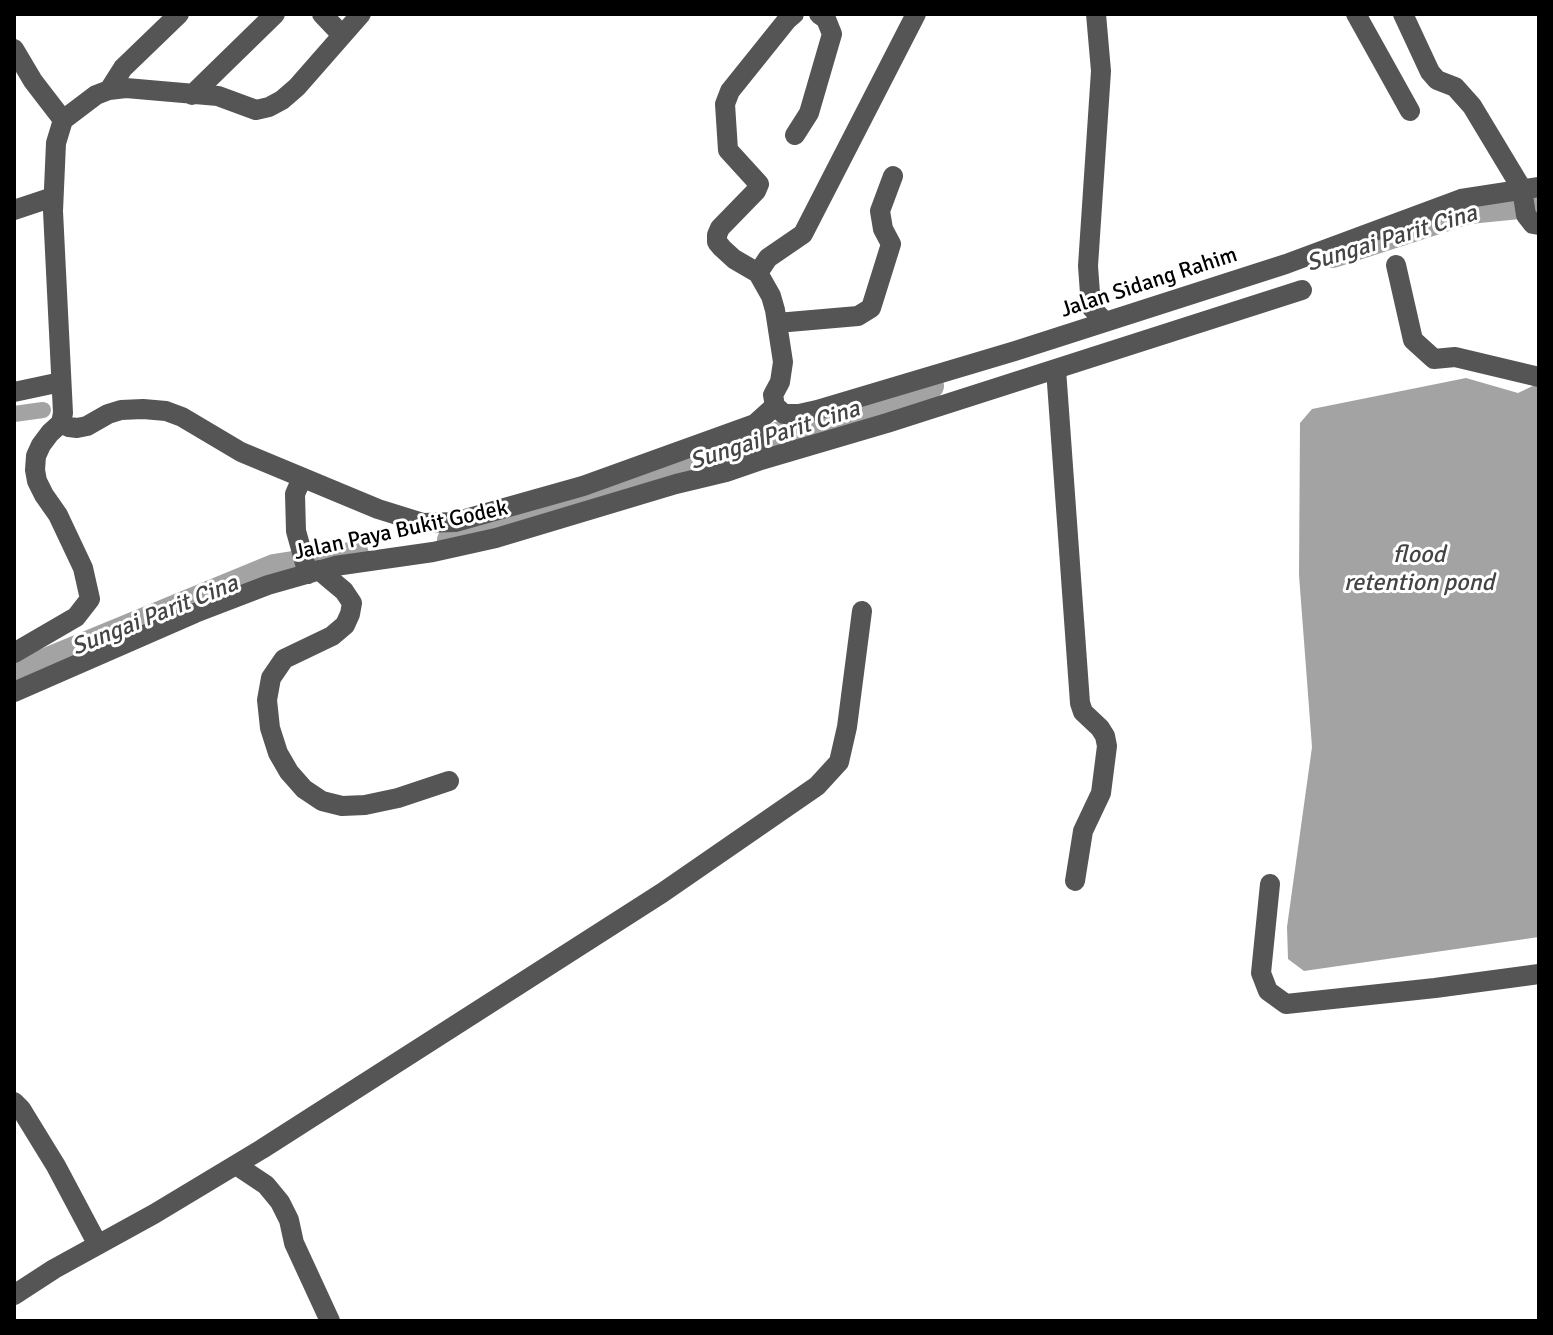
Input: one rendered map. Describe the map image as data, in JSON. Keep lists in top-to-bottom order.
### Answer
{
  "streets": {
    "street": ["Jalan Sidang Rahim", "Jalan Paya Bukit Godek"]
  },
  "water": ["Sungai Parit Cina", "flood retention pond"]
}
